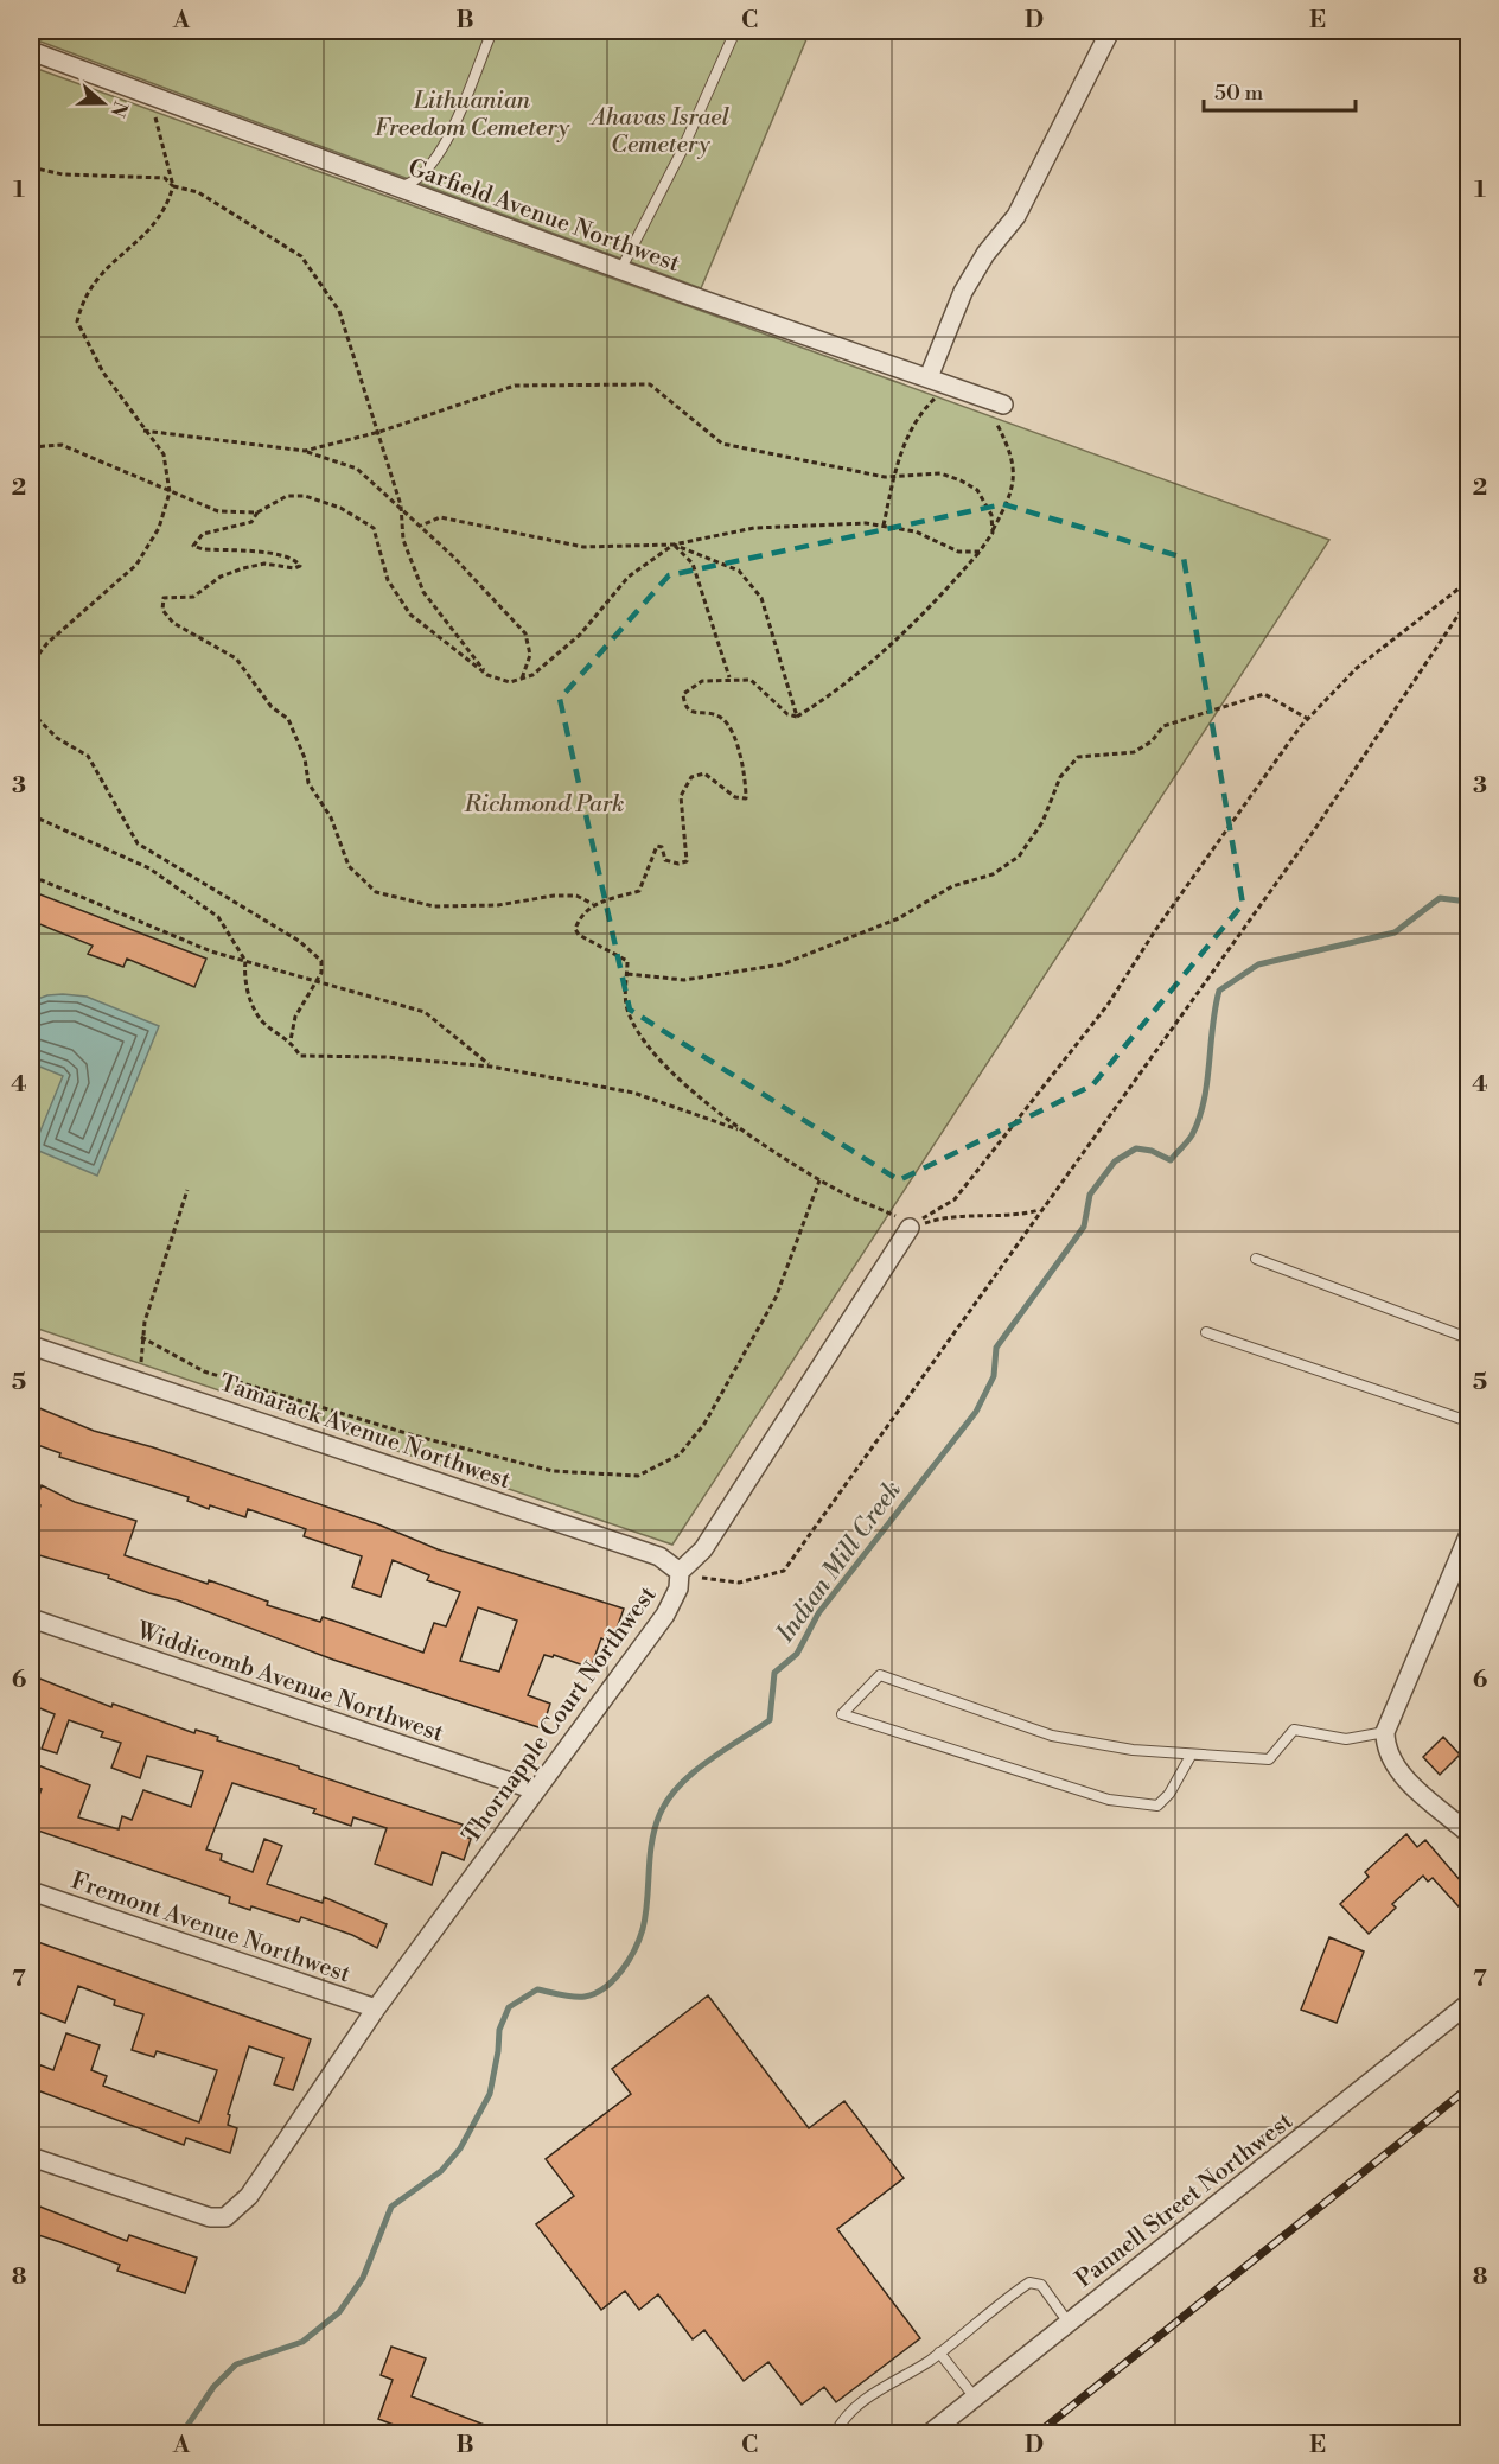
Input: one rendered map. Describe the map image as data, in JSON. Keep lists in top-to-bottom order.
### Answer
{
  "streets": {
    "street": [
      "Garfield Avenue Northwest",
      "Tamarack Avenue Northwest",
      "Widdicomb Avenue Northwest",
      "Thornapple Court Northwest",
      "Fremont Avenue Northwest",
      "Pannell Street Northwest"
    ]
  },
  "crossings": [
    ["Tamarack Avenue Northwest", "Thornapple Court Northwest"],
    ["Widdicomb Avenue Northwest", "Thornapple Court Northwest"],
    ["Thornapple Court Northwest", "Fremont Avenue Northwest"]
  ],
  "water": ["Indian Mill Creek"],
  "parks": ["Lithuanian Freedom Cemetery", "Ahavas Israel Cemetery", "Richmond Park"],
  "scale_bar": "50 m",
  "north": "right",
  "grid": {
    "columns": [
      "A",
      "B",
      "C",
      "D",
      "E"
    ],
    "rows": [
      "1",
      "2",
      "3",
      "4",
      "5",
      "6",
      "7",
      "8"
    ]
  }
}
